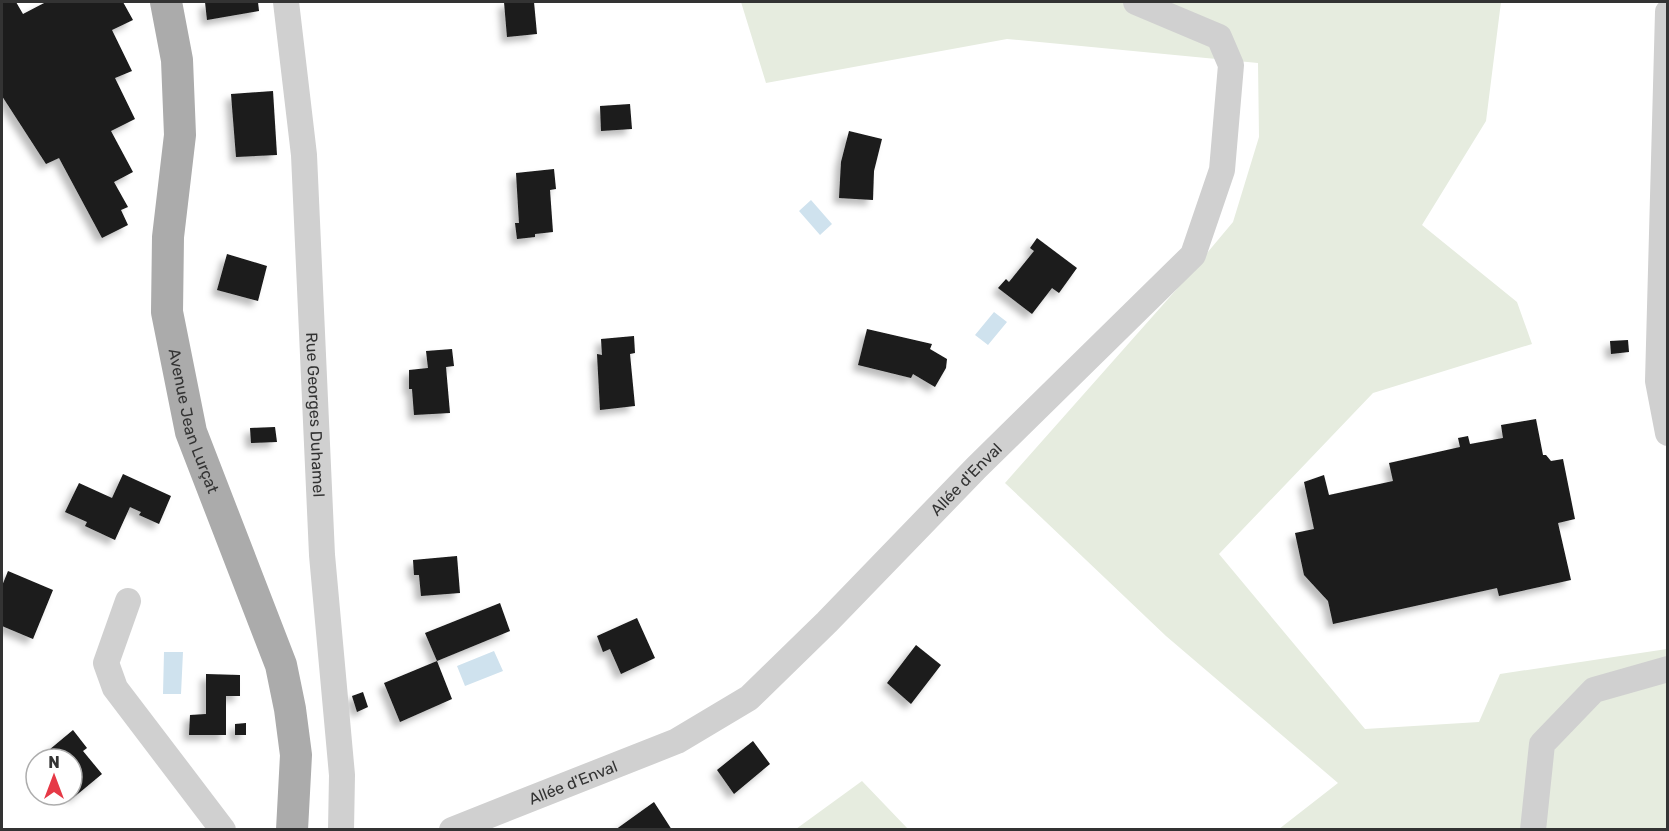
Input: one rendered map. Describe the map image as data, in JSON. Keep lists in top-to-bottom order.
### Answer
{
  "streets": {
    "main road": ["Avenue Jean Lurçat"],
    "street": ["Rue Georges Duhamel", "Allée d'Enval"]
  },
  "north": "top"
}
